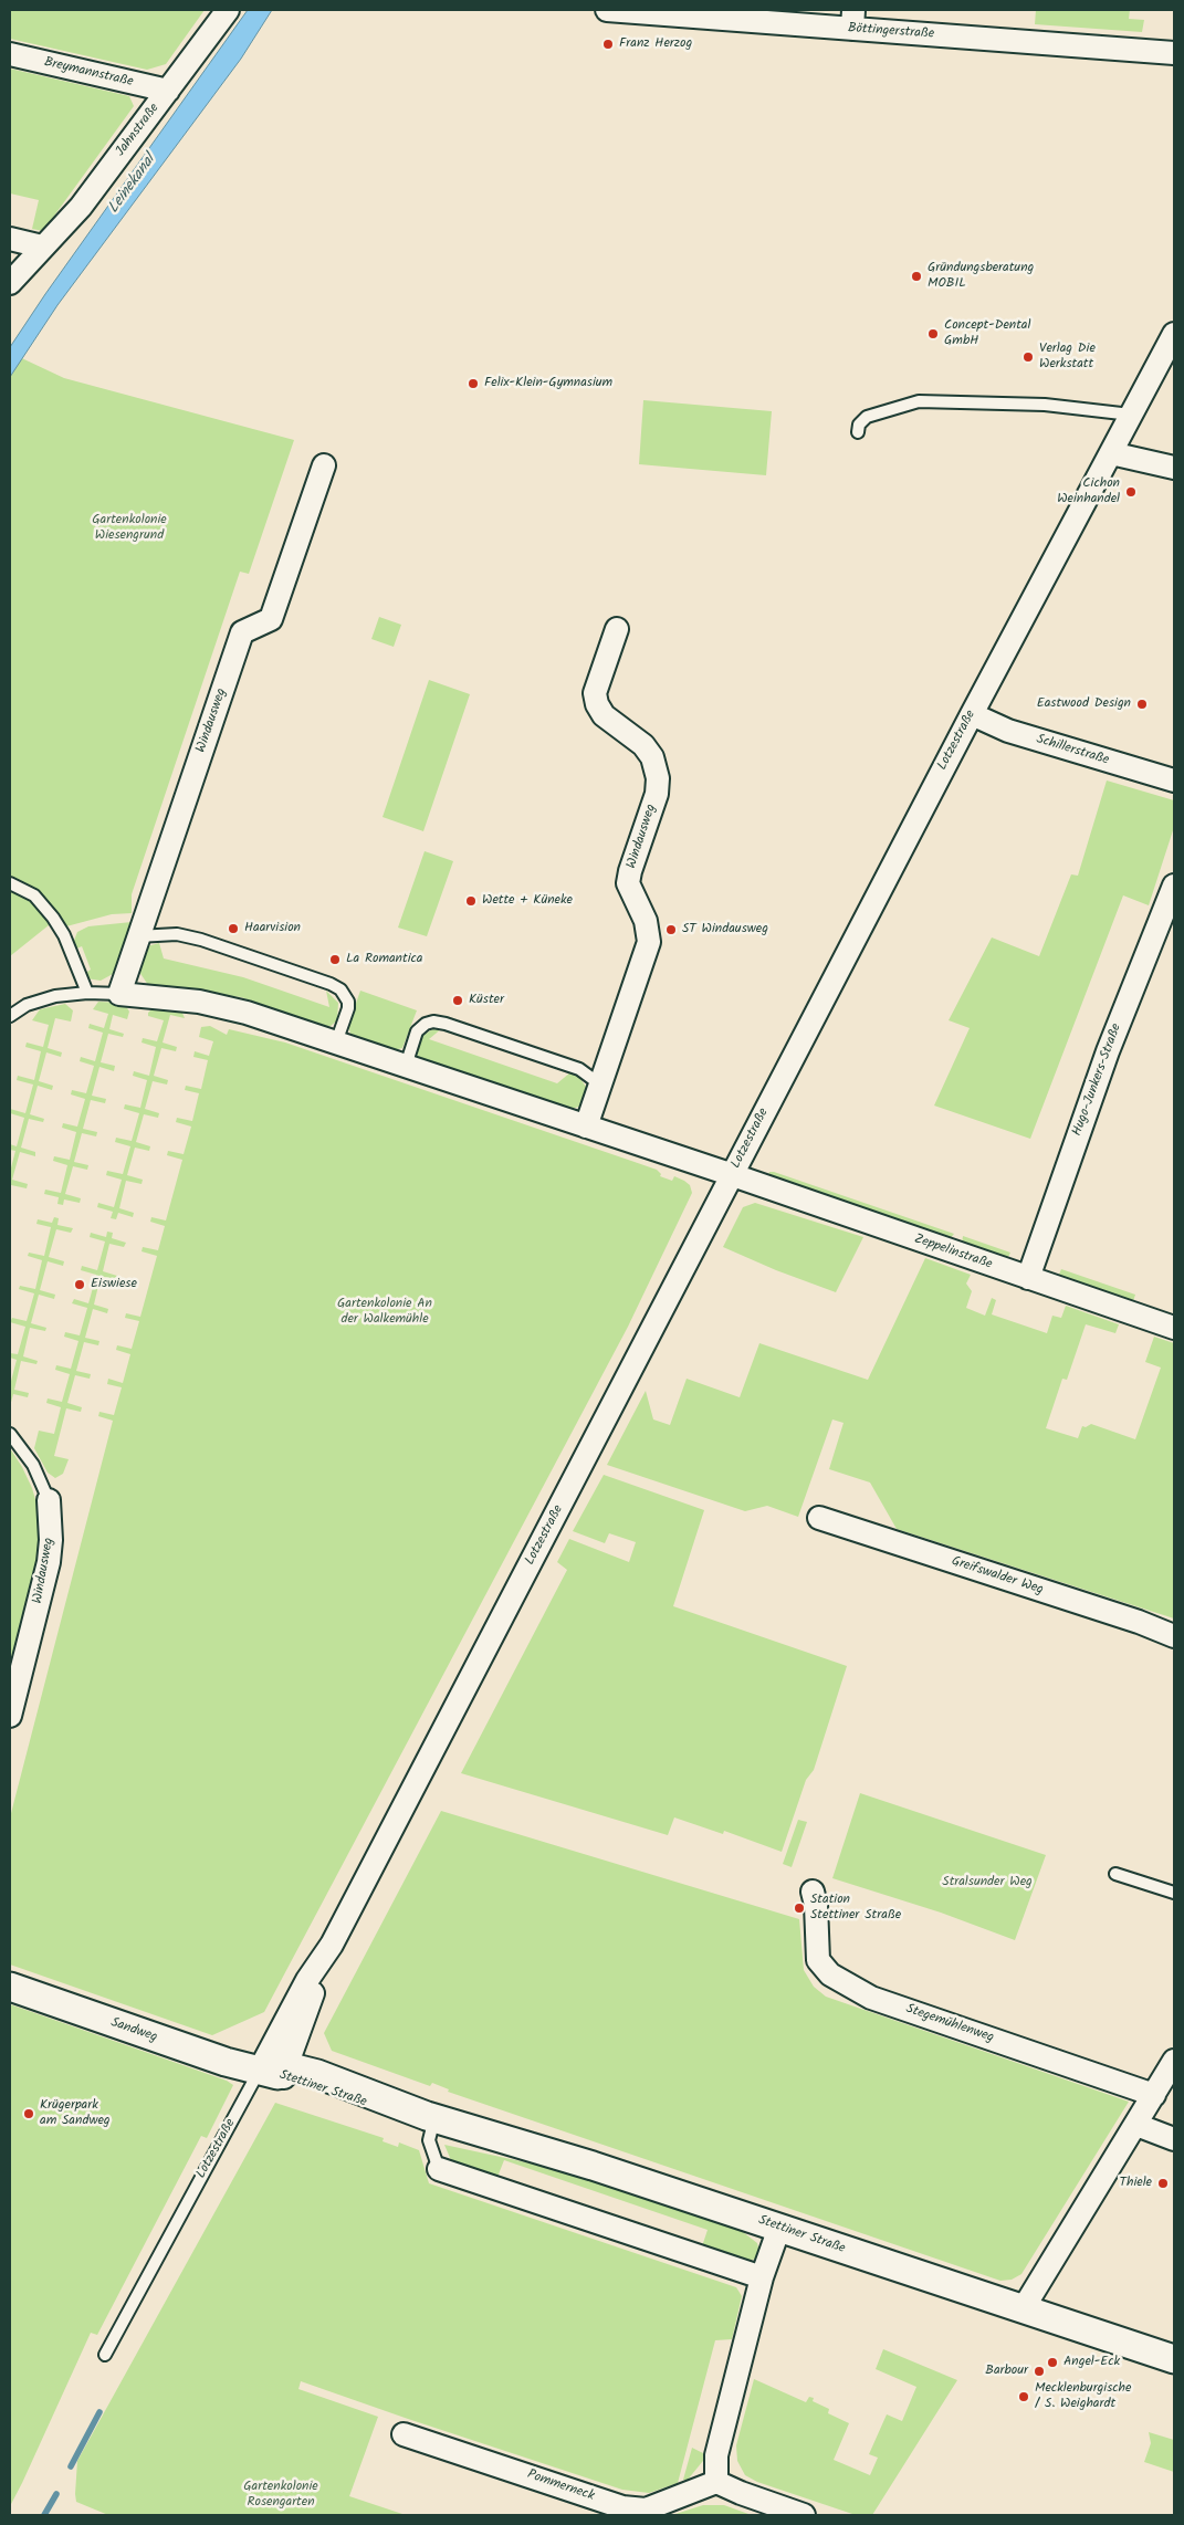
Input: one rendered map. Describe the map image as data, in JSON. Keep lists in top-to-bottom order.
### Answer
{
  "streets": {
    "street": [
      "Böttingerstraße",
      "Breymannstraße",
      "Jahnstraße",
      "Windausweg",
      "Lotzestraße",
      "Schillerstraße",
      "Hugo-Junkers-Straße",
      "Zeppelinstraße",
      "Greifswalder Weg",
      "Stegemühlenweg",
      "Sandweg",
      "Stettiner Straße",
      "Pommerneck"
    ]
  },
  "crossings": [
    ["Breymannstraße", "Jahnstraße"],
    ["Lotzestraße", "Schillerstraße"],
    ["Lotzestraße", "Zeppelinstraße"],
    ["Lotzestraße", "Sandweg"],
    ["Lotzestraße", "Stettiner Straße"],
    ["Hugo-Junkers-Straße", "Zeppelinstraße"],
    ["Sandweg", "Stettiner Straße"]
  ],
  "water": ["Leinekanal"],
  "parks": [
    "Gartenkolonie Wiesengrund",
    "Gartenkolonie An der Walkemühle",
    "Stralsunder Weg",
    "Gartenkolonie Rosengarten"
  ],
  "places": [
    "Franz Herzog",
    "Gründungsberatung MOBIL",
    "Concept-Dental GmbH",
    "Verlag Die Werkstatt",
    "Felix-Klein-Gymnasium",
    "Cichon Weinhandel",
    "Eastwood Design",
    "Wette + Küneke",
    "Haarvision",
    "ST Windausweg",
    "La Romantica",
    "Küster",
    "Eiswiese",
    "Station Stettiner Straße",
    "Krügerpark am Sandweg",
    "Thiele",
    "Angel-Eck",
    "Barbour",
    "Mecklenburgische / S. Weighardt"
  ]
}
